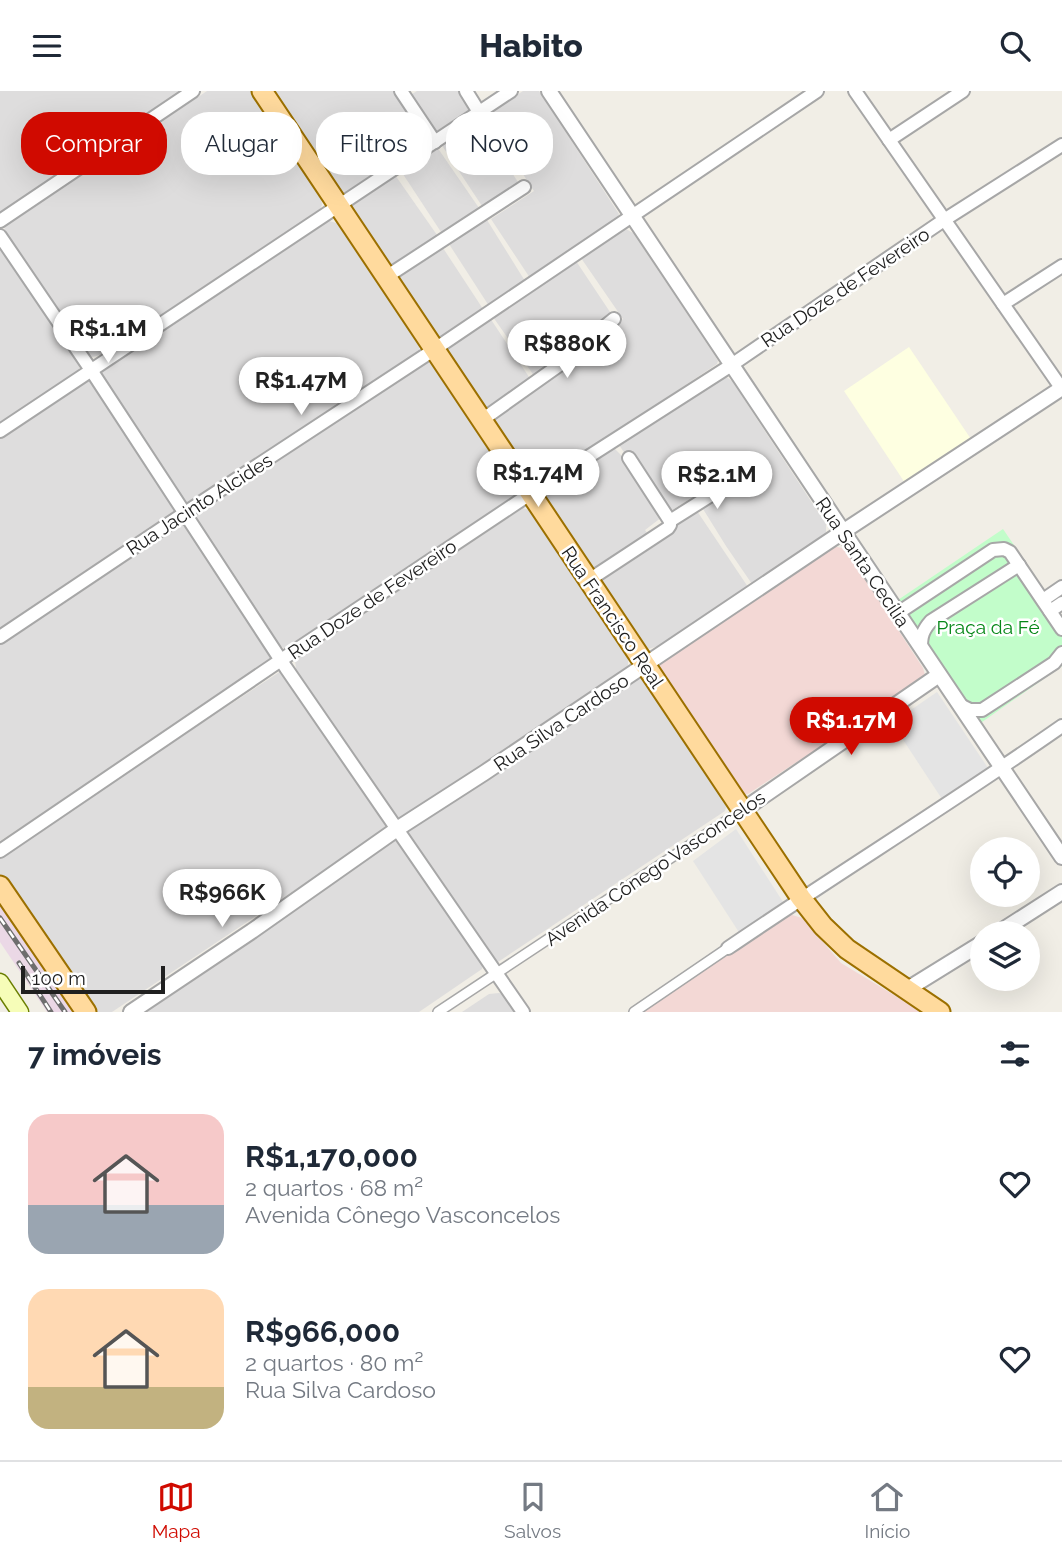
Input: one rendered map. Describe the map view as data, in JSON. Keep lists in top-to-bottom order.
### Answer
{
  "streets": {
    "main road": ["Rua Francisco Real"],
    "street": [
      "Rua Doze de Fevereiro",
      "Rua Jacinto Alcides",
      "Rua Santa Cecília",
      "Rua Silva Cardoso",
      "Avenida Cônego Vasconcelos"
    ]
  },
  "crossings": [
    ["Rua Doze de Fevereiro", "Rua Santa Cecília"],
    ["Rua Doze de Fevereiro", "Rua Francisco Real"],
    ["Rua Jacinto Alcides", "Rua Santa Cecília"],
    ["Rua Jacinto Alcides", "Rua Francisco Real"],
    ["Rua Santa Cecília", "Rua Silva Cardoso"],
    ["Rua Santa Cecília", "Avenida Cônego Vasconcelos"],
    ["Rua Francisco Real", "Rua Silva Cardoso"],
    ["Rua Francisco Real", "Avenida Cônego Vasconcelos"]
  ],
  "parks": ["Praça da Fé"],
  "scale_bar": "100 m",
  "page": {
    "header": "Habito",
    "chip": [
      "Comprar",
      "Alugar",
      "Filtros",
      "Novo"
    ],
    "price": [
      "R$1.1M",
      "R$880K",
      "R$1.47M",
      "R$1.74M",
      "R$2.1M",
      "R$1.17M",
      "R$966K"
    ],
    "scale": "100 m",
    "heading": "7 imóveis",
    "list": [
      {
        "name": "R$1,170,000",
        "note": "2 quartos · 68 m² · Avenida Cônego Vasconcelos"
      },
      {
        "name": "R$966,000",
        "note": "2 quartos · 80 m² · Rua Silva Cardoso"
      }
    ],
    "tabs": ["Mapa", "Salvos", "Início"]
  }
}
